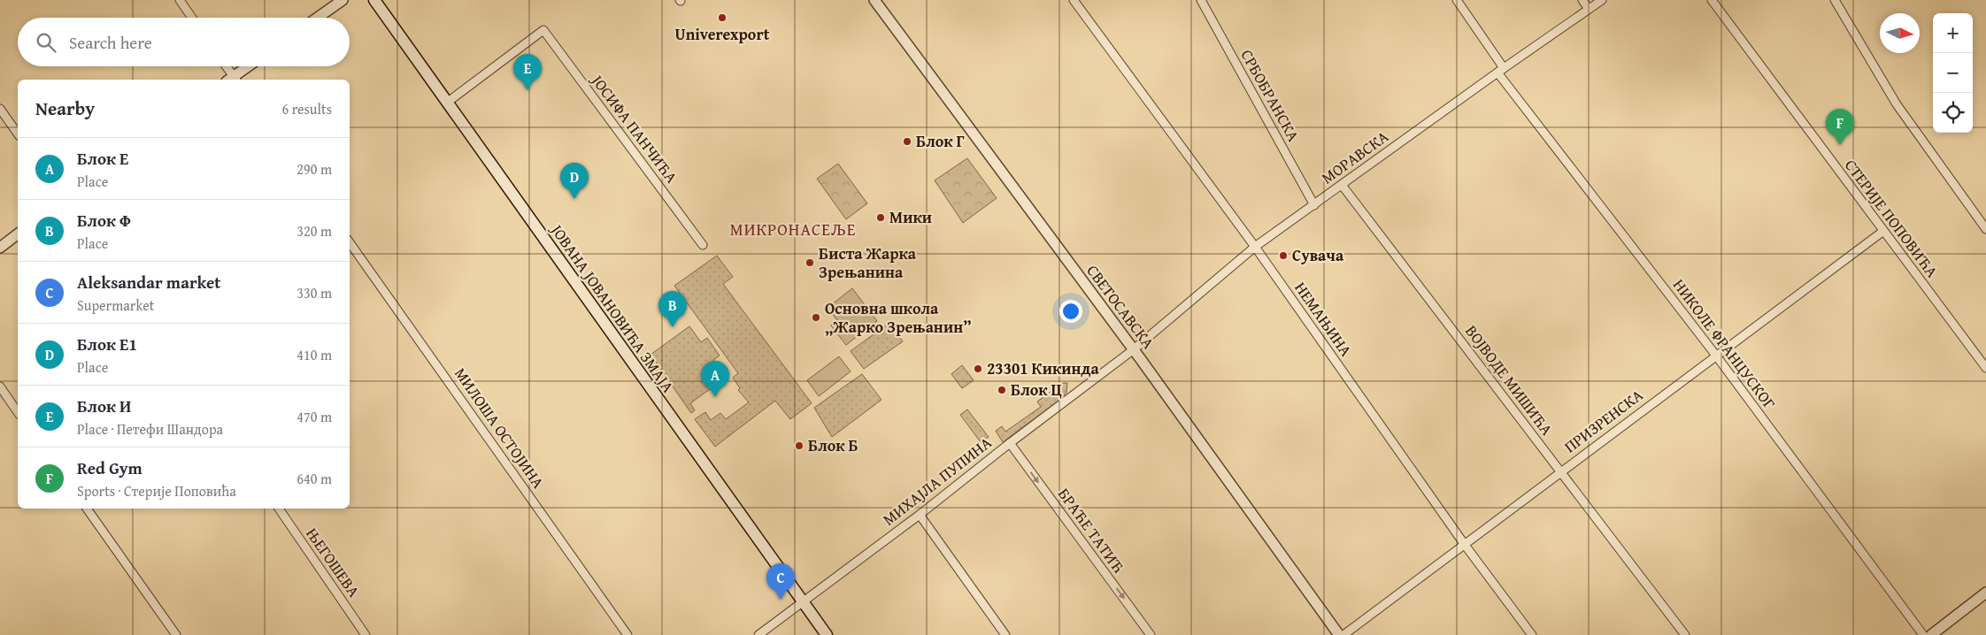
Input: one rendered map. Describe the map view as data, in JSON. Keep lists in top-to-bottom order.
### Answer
{
  "streets": {
    "main road": ["ЈОВАНА ЈОВАНОВИЋА ЗМАЈА"],
    "street": [
      "СРБОБРАНСКА",
      "ЈОСИФА ПАНЧИЋА",
      "МОРАВСКА",
      "СТЕРИЈЕ ПОПОВИЋА",
      "СВЕТОСАВСКА",
      "НЕМАЊИНА",
      "НИКОЛЕ ФРАНЦУСКОГ",
      "ВОЈВОДЕ МИШИЋА",
      "ПРИЗРЕНСКА",
      "МИЛОША ОСТОЈИНА",
      "МИХАЈЛА ПУПИНА",
      "БРАЋЕ ТАТИЋ",
      "ЊЕГОШЕВА"
    ]
  },
  "crossings": [
    ["СРБОБРАНСКА", "МОРАВСКА"],
    ["ЈОСИФА ПАНЧИЋА", "ЈОВАНА ЈОВАНОВИЋА ЗМАЈА"],
    ["МОРАВСКА", "СВЕТОСАВСКА"],
    ["МОРАВСКА", "НЕМАЊИНА"],
    ["МОРАВСКА", "НИКОЛЕ ФРАНЦУСКОГ"],
    ["МОРАВСКА", "ВОЈВОДЕ МИШИЋА"],
    ["МОРАВСКА", "МИХАЈЛА ПУПИНА"],
    ["СТЕРИЈЕ ПОПОВИЋА", "ПРИЗРЕНСКА"],
    ["СВЕТОСАВСКА", "МИХАЈЛА ПУПИНА"],
    ["ЈОВАНА ЈОВАНОВИЋА ЗМАЈА", "МИХАЈЛА ПУПИНА"],
    ["НЕМАЊИНА", "ПРИЗРЕНСКА"],
    ["НИКОЛЕ ФРАНЦУСКОГ", "ПРИЗРЕНСКА"],
    ["ВОЈВОДЕ МИШИЋА", "ПРИЗРЕНСКА"],
    ["МИХАЈЛА ПУПИНА", "БРАЋЕ ТАТИЋ"]
  ],
  "one_way": ["БРАЋЕ ТАТИЋ"],
  "districts": ["МИКРОНАСЕЉЕ"],
  "places": [
    "Univerexport",
    "Блок Г",
    "Мики",
    "Сувача",
    "Биста Жарка Зрењанина",
    "Основна школа „Жарко Зрењанин”",
    "23301 Кикинда",
    "Блок Ц",
    "Блок Б"
  ],
  "north": "right",
  "page": {
    "map_buttons": ["+", "−"],
    "search": "Search here",
    "pins": [
      "E",
      "F",
      "D",
      "B",
      "A",
      "C"
    ],
    "heading": ["Nearby", "6 results"],
    "list": [
      {
        "mark": "A",
        "name": "Блок Е",
        "note": "Place",
        "value": "290 m"
      },
      {
        "mark": "B",
        "name": "Блок Ф",
        "note": "Place",
        "value": "320 m"
      },
      {
        "mark": "C",
        "name": "Aleksandar market",
        "note": "Supermarket",
        "value": "330 m"
      },
      {
        "mark": "D",
        "name": "Блок Е1",
        "note": "Place",
        "value": "410 m"
      },
      {
        "mark": "E",
        "name": "Блок И",
        "note": "Place · Петефи Шандора",
        "value": "470 m"
      },
      {
        "mark": "F",
        "name": "Red Gym",
        "note": "Sports · Стерије Поповића",
        "value": "640 m"
      }
    ]
  }
}
